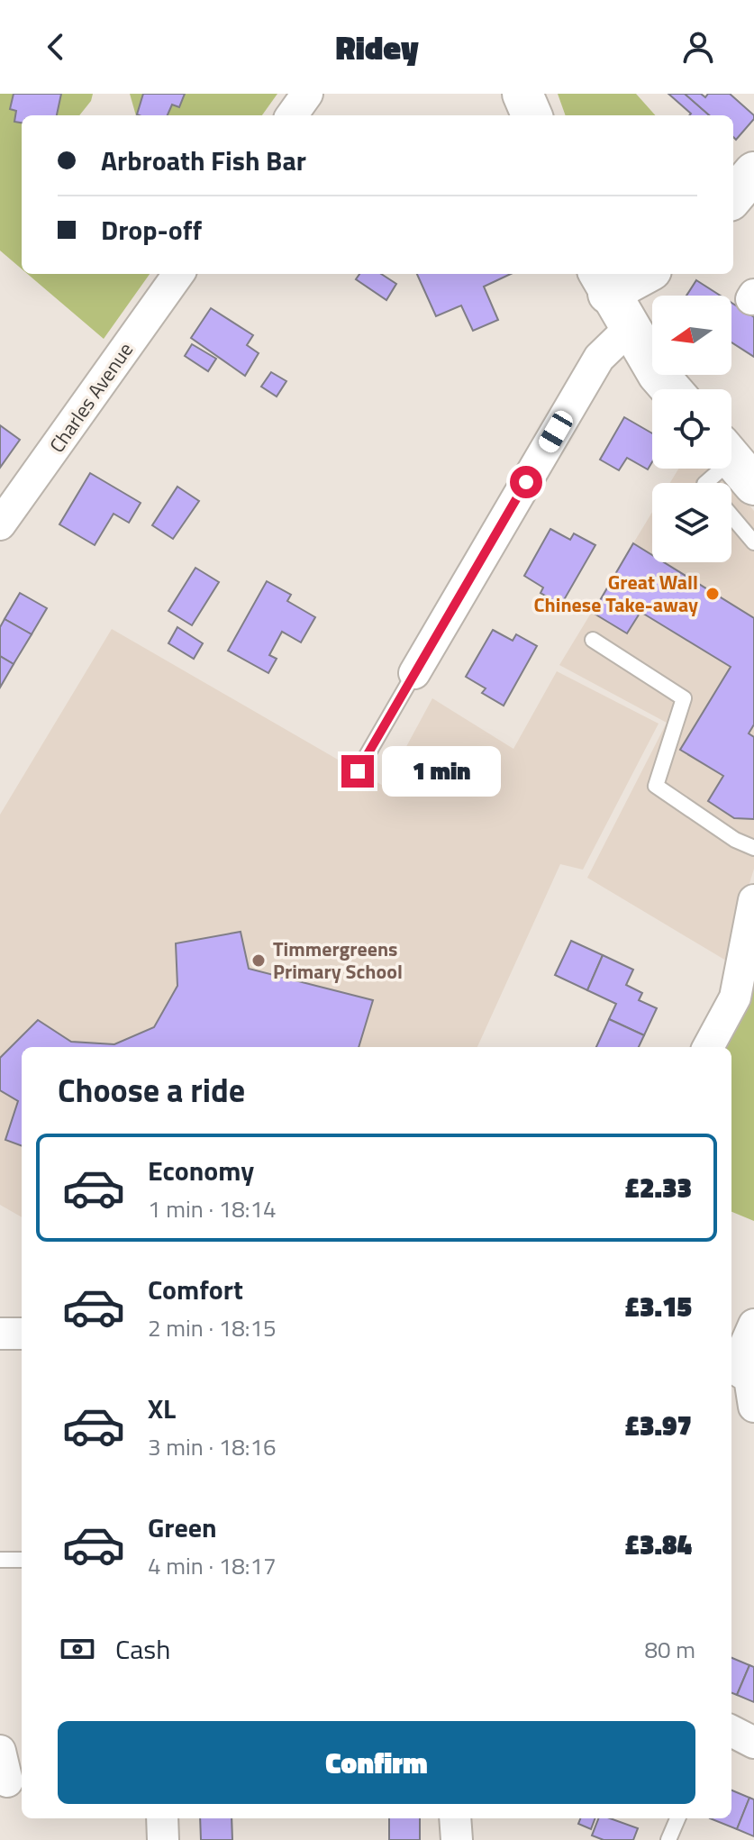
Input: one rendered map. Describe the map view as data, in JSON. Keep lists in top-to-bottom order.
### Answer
{
  "streets": {
    "street": ["Charles Avenue"]
  },
  "places": ["Great Wall Chinese Take-away", "Timmergreens Primary School"],
  "north": "left",
  "page": {
    "header": "Ridey",
    "banner": ["Arbroath Fish Bar", "Drop-off"],
    "bubble": "1 min",
    "heading": "Choose a ride",
    "list": [
      {
        "name": "Economy",
        "note": "1 min · 18:14",
        "value": "£2.33"
      },
      {
        "name": "Comfort",
        "note": "2 min · 18:15",
        "value": "£3.15"
      },
      {
        "name": "XL",
        "note": "3 min · 18:16",
        "value": "£3.97"
      },
      {
        "name": "Green",
        "note": "4 min · 18:17",
        "value": "£3.84"
      }
    ],
    "pay": ["Cash", "80 m"],
    "buttons": "Confirm"
  }
}
